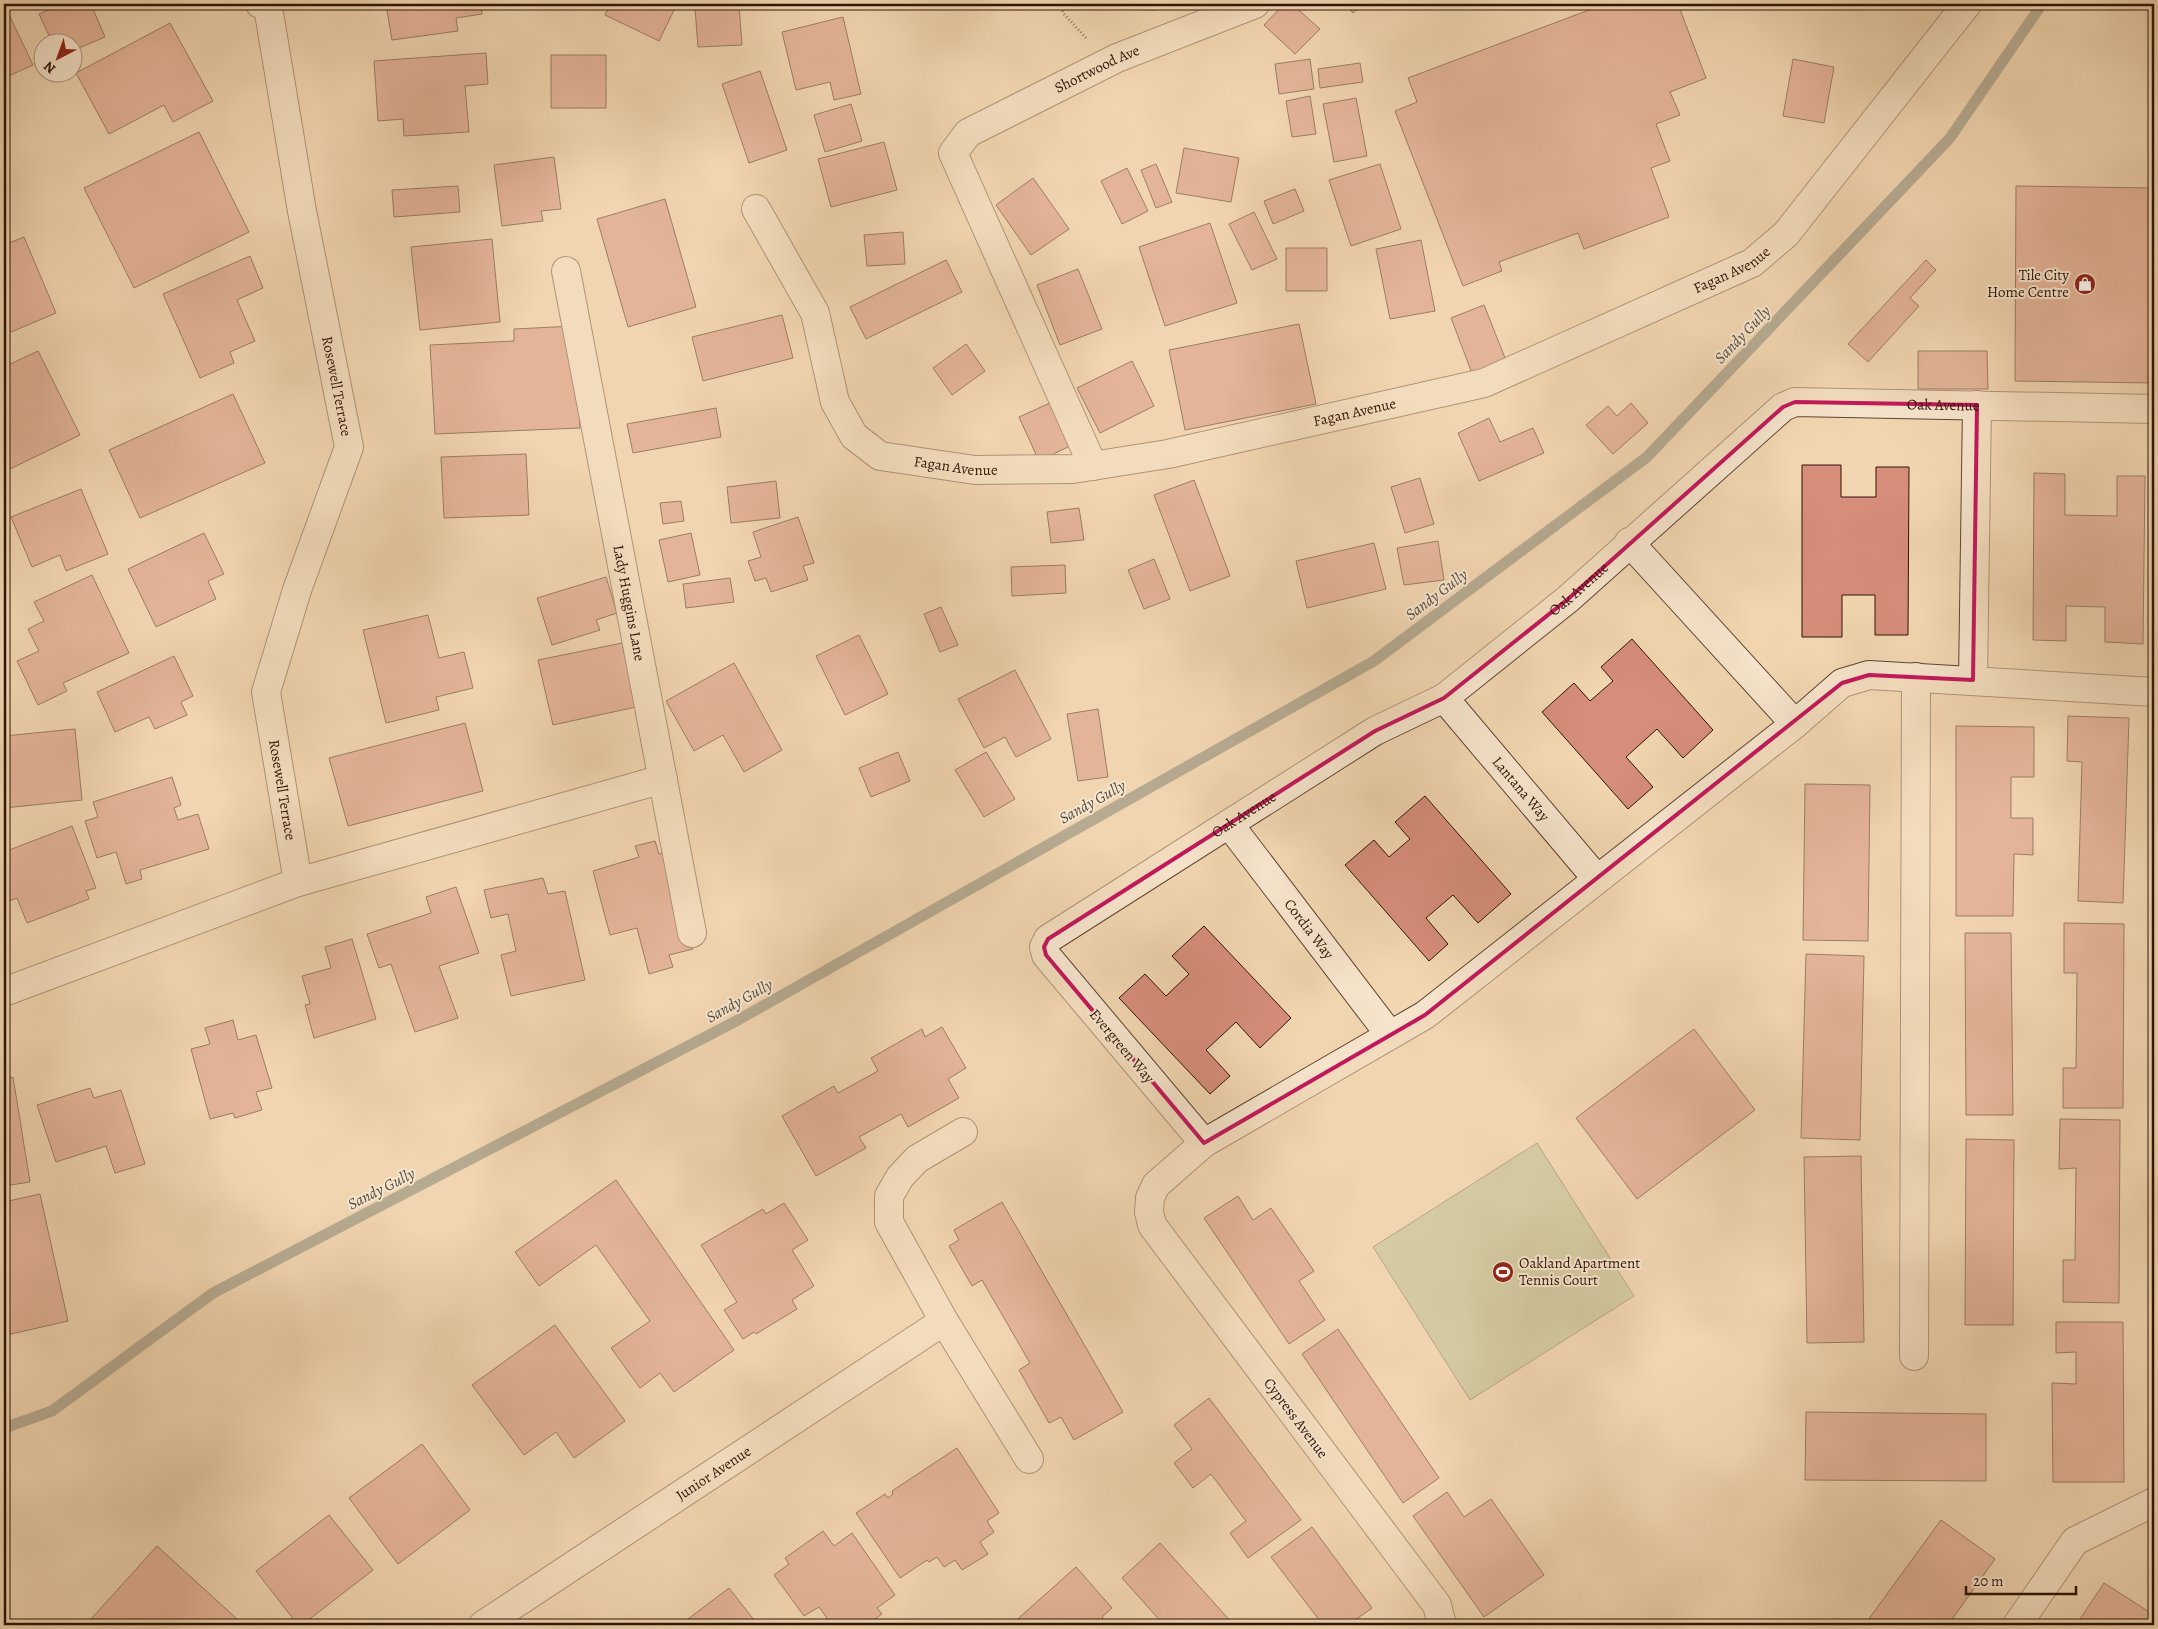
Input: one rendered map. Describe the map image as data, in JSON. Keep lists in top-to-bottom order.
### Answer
{
  "streets": {
    "street": [
      "Shortwood Ave",
      "Fagan Avenue",
      "Rosewell Terrace",
      "Oak Avenue",
      "Lady Huggins Lane",
      "Lantana Way",
      "Cordia Way",
      "Evergreen Way",
      "Cypress Avenue",
      "Junior Avenue"
    ]
  },
  "crossings": [
    ["Shortwood Ave", "Fagan Avenue"],
    ["Oak Avenue", "Lantana Way"],
    ["Oak Avenue", "Cordia Way"],
    ["Oak Avenue", "Evergreen Way"],
    ["Evergreen Way", "Cypress Avenue"]
  ],
  "water": ["Sandy Gully"],
  "places": {
    "shop": ["Tile City Home Centre"],
    "sports": ["Oakland Apartment Tennis Court"]
  },
  "scale_bar": "20 m",
  "north": "bottom left"
}
